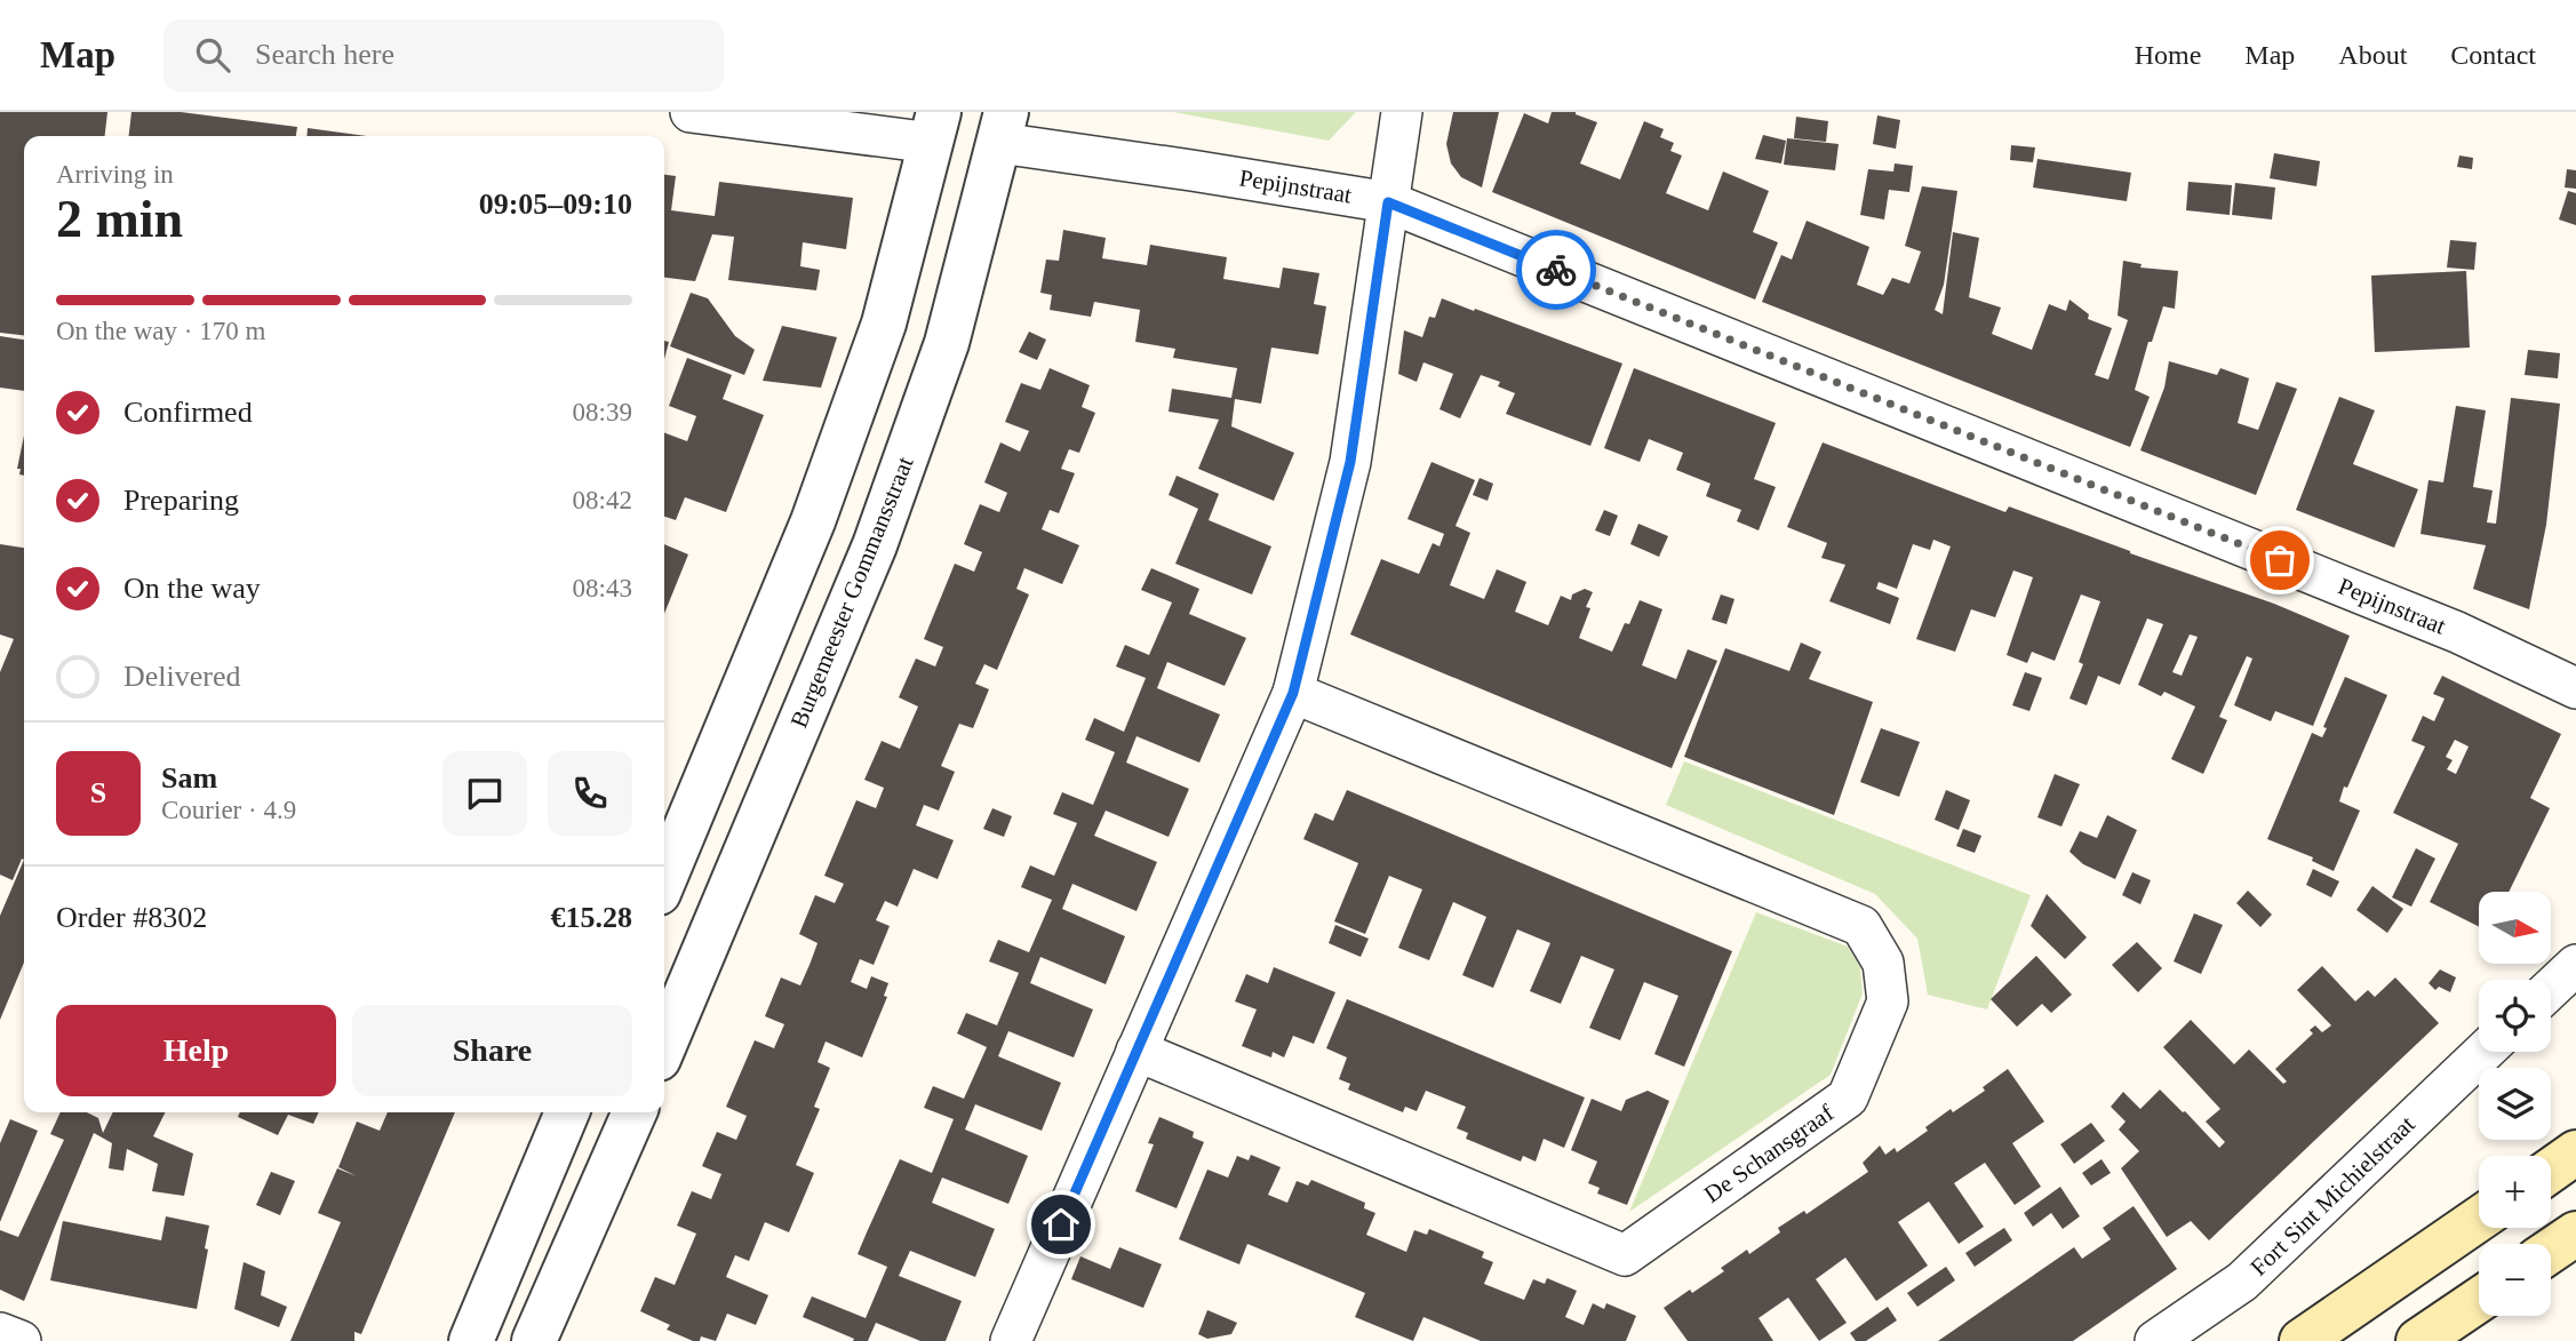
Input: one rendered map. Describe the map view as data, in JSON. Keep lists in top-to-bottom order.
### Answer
{
  "streets": {
    "street": [
      "Pepijnstraat",
      "Burgemeester Gommansstraat",
      "De Schansgraaf",
      "Fort Sint Michielstraat"
    ]
  },
  "crossings": [
    ["Pepijnstraat", "Burgemeester Gommansstraat"]
  ],
  "north": "right",
  "page": {
    "header": "Map",
    "search": "Search here",
    "nav": [
      "Home",
      "Map",
      "About",
      "Contact"
    ],
    "heading": ["2 min", "Arriving in", "09:05–09:10"],
    "panel": [
      "Sam",
      "Courier · 4.9",
      "Order #8302",
      "€15.28"
    ],
    "bar": "On the way · 170 m",
    "list": [
      ["Confirmed", "08:39"],
      ["Preparing", "08:42"],
      ["On the way", "08:43"],
      "Delivered"
    ],
    "round": "S",
    "map_buttons": ["+", "−"],
    "buttons": ["Help", "Share"]
  }
}
